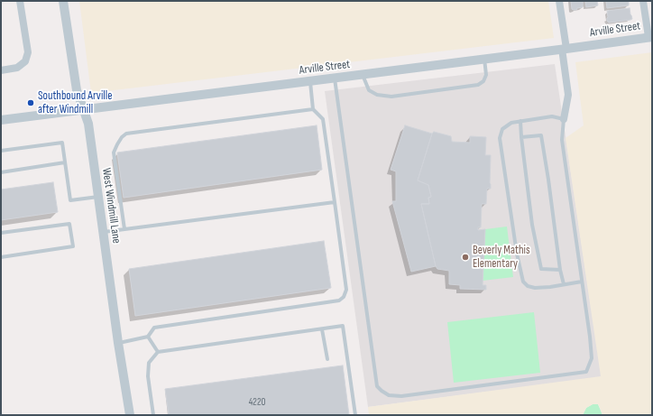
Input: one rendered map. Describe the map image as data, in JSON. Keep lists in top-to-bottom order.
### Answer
{
  "streets": {
    "street": ["Arville Street", "West Windmill Lane"]
  },
  "crossings": [
    ["Arville Street", "West Windmill Lane"]
  ],
  "places": ["Southbound Arville after Windmill", "Beverly Mathis Elementary"],
  "house_numbers": ["4220"]
}
